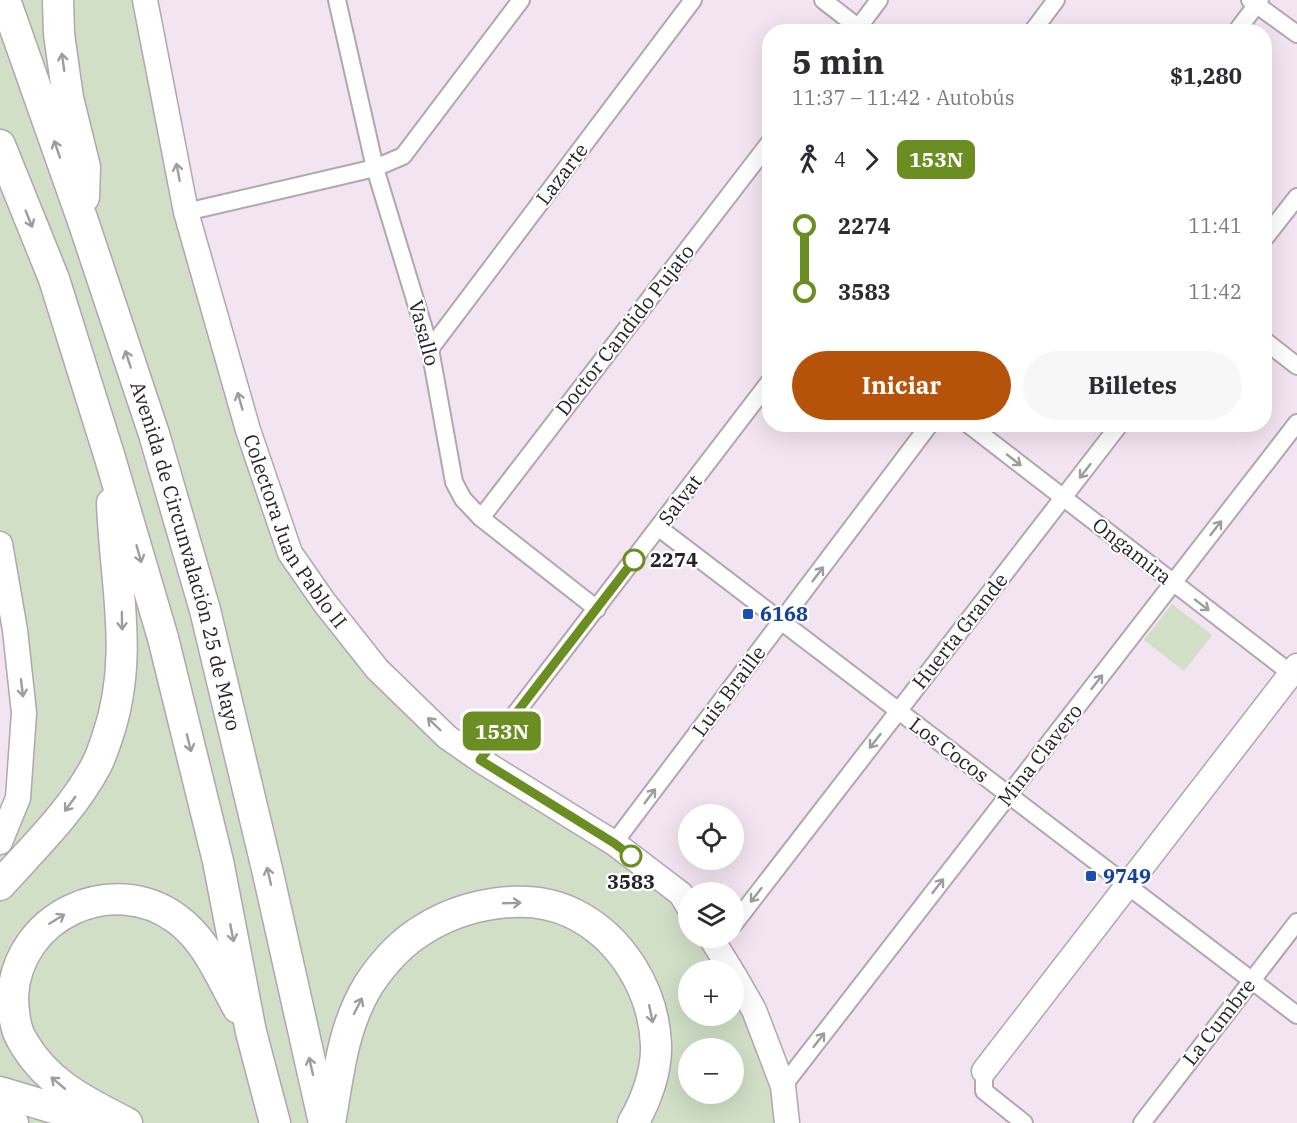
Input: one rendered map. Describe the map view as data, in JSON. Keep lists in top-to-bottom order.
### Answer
{
  "streets": {
    "highway": ["Avenida de Circunvalación 25 de Mayo"],
    "main road": ["Colectora Juan Pablo II"],
    "street": [
      "Lazarte",
      "Doctor Candido Pujato",
      "Vasallo",
      "Salvat",
      "Ongamira",
      "Huerta Grande",
      "Luis Braille",
      "Los Cocos",
      "Mina Clavero",
      "La Cumbre"
    ]
  },
  "crossings": [
    ["Lazarte", "Vasallo"],
    ["Doctor Candido Pujato", "Vasallo"],
    ["Vasallo", "Salvat"],
    ["Salvat", "Colectora Juan Pablo II"],
    ["Salvat", "Los Cocos"],
    ["Colectora Juan Pablo II", "Luis Braille"],
    ["Ongamira", "Huerta Grande"],
    ["Ongamira", "Mina Clavero"],
    ["Huerta Grande", "Los Cocos"],
    ["Luis Braille", "Los Cocos"],
    ["Los Cocos", "Mina Clavero"],
    ["Los Cocos", "La Cumbre"]
  ],
  "one_way": [
    "Colectora Juan Pablo II",
    "Ongamira",
    "Huerta Grande",
    "Luis Braille",
    "Mina Clavero"
  ],
  "places": {
    "other": ["2274", "3583"],
    "transit": ["6168", "9749"]
  },
  "lines": ["bus line 153N"],
  "page": {
    "on_map": "153N",
    "heading": ["5 min", "11:37 – 11:42 · Autobús", "$1,280"],
    "legs": ["4", "153N"],
    "list": [
      {
        "name": "2274",
        "value": "11:41"
      },
      {
        "name": "3583",
        "value": "11:42"
      }
    ],
    "buttons": ["Iniciar", "Billetes"],
    "map_buttons": ["+", "−"]
  }
}
